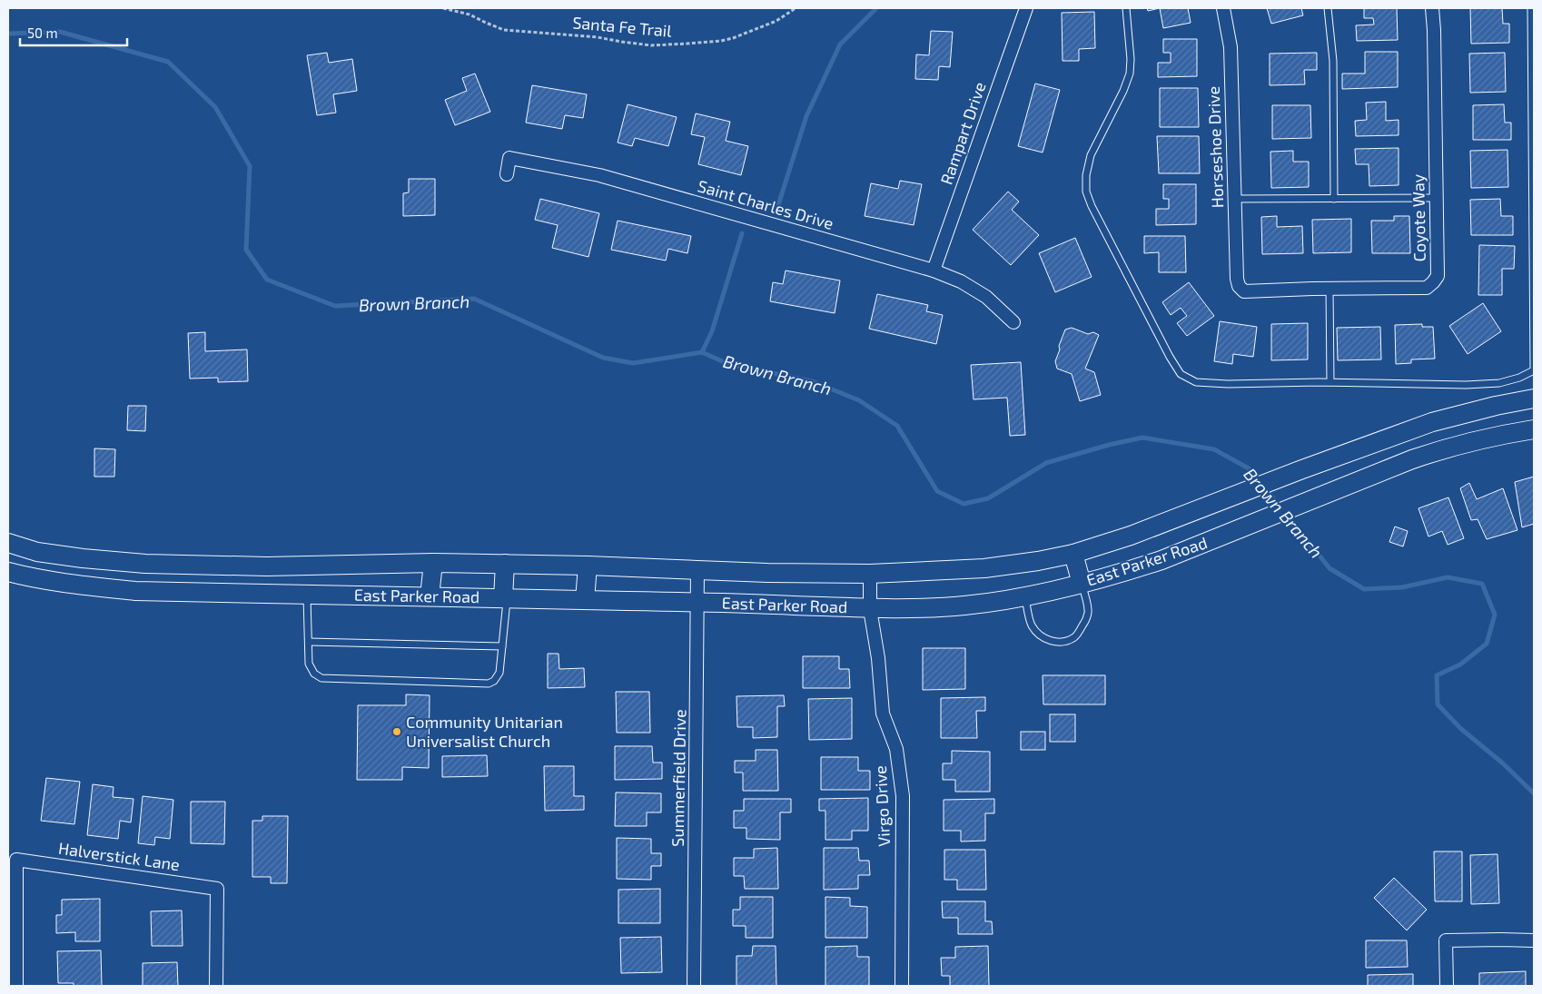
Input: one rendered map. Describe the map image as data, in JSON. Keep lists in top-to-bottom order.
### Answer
{
  "streets": {
    "main road": ["East Parker Road"],
    "street": [
      "Rampart Drive",
      "Horseshoe Drive",
      "Saint Charles Drive",
      "Coyote Way",
      "Summerfield Drive",
      "Virgo Drive",
      "Halverstick Lane"
    ],
    "path": ["Santa Fe Trail"]
  },
  "crossings": [
    ["Rampart Drive", "Saint Charles Drive"],
    ["Horseshoe Drive", "Coyote Way"],
    ["East Parker Road", "Summerfield Drive"],
    ["East Parker Road", "Virgo Drive"]
  ],
  "water": ["Brown Branch"],
  "places": ["Community Unitarian Universalist Church"],
  "scale_bar": "50 m"
}
